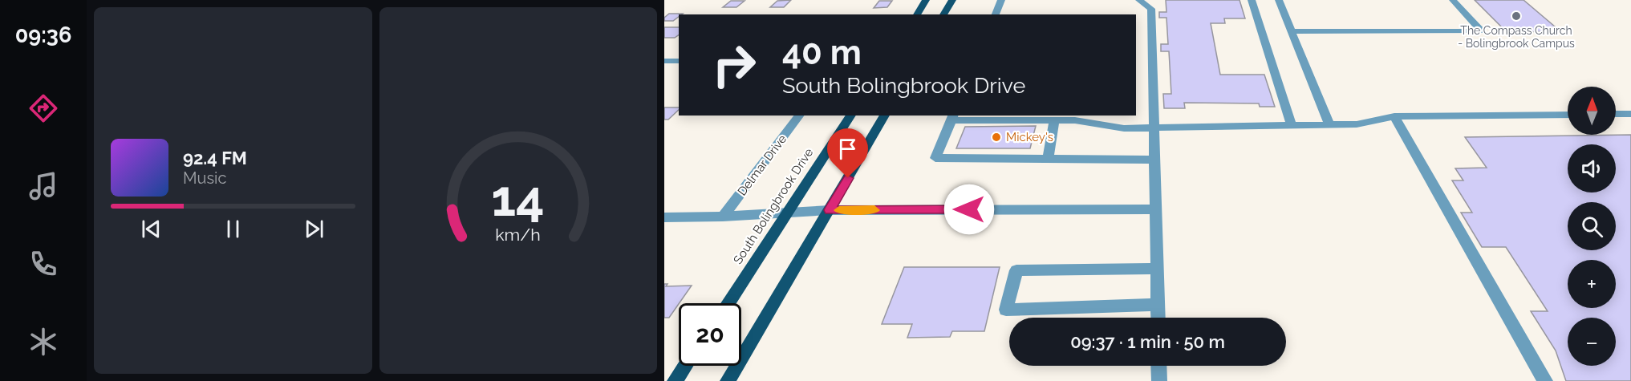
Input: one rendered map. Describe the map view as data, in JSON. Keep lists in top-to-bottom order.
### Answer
{
  "streets": {
    "main road": ["South Bolingbrook Drive"],
    "street": ["Delmar Drive"]
  },
  "places": ["The Compass Church - Bolingbrook Campus", "Mickey's"],
  "north": "top",
  "page": {
    "tabs": "09:36",
    "turn": ["40 m", "South Bolingbrook Drive"],
    "map_buttons": ["+", "−"],
    "song": ["92.4 FM", "Music"],
    "limit": "20",
    "trip": "09:37 · 1 min · 50 m",
    "gauge": ["14", "km/h"]
  }
}
